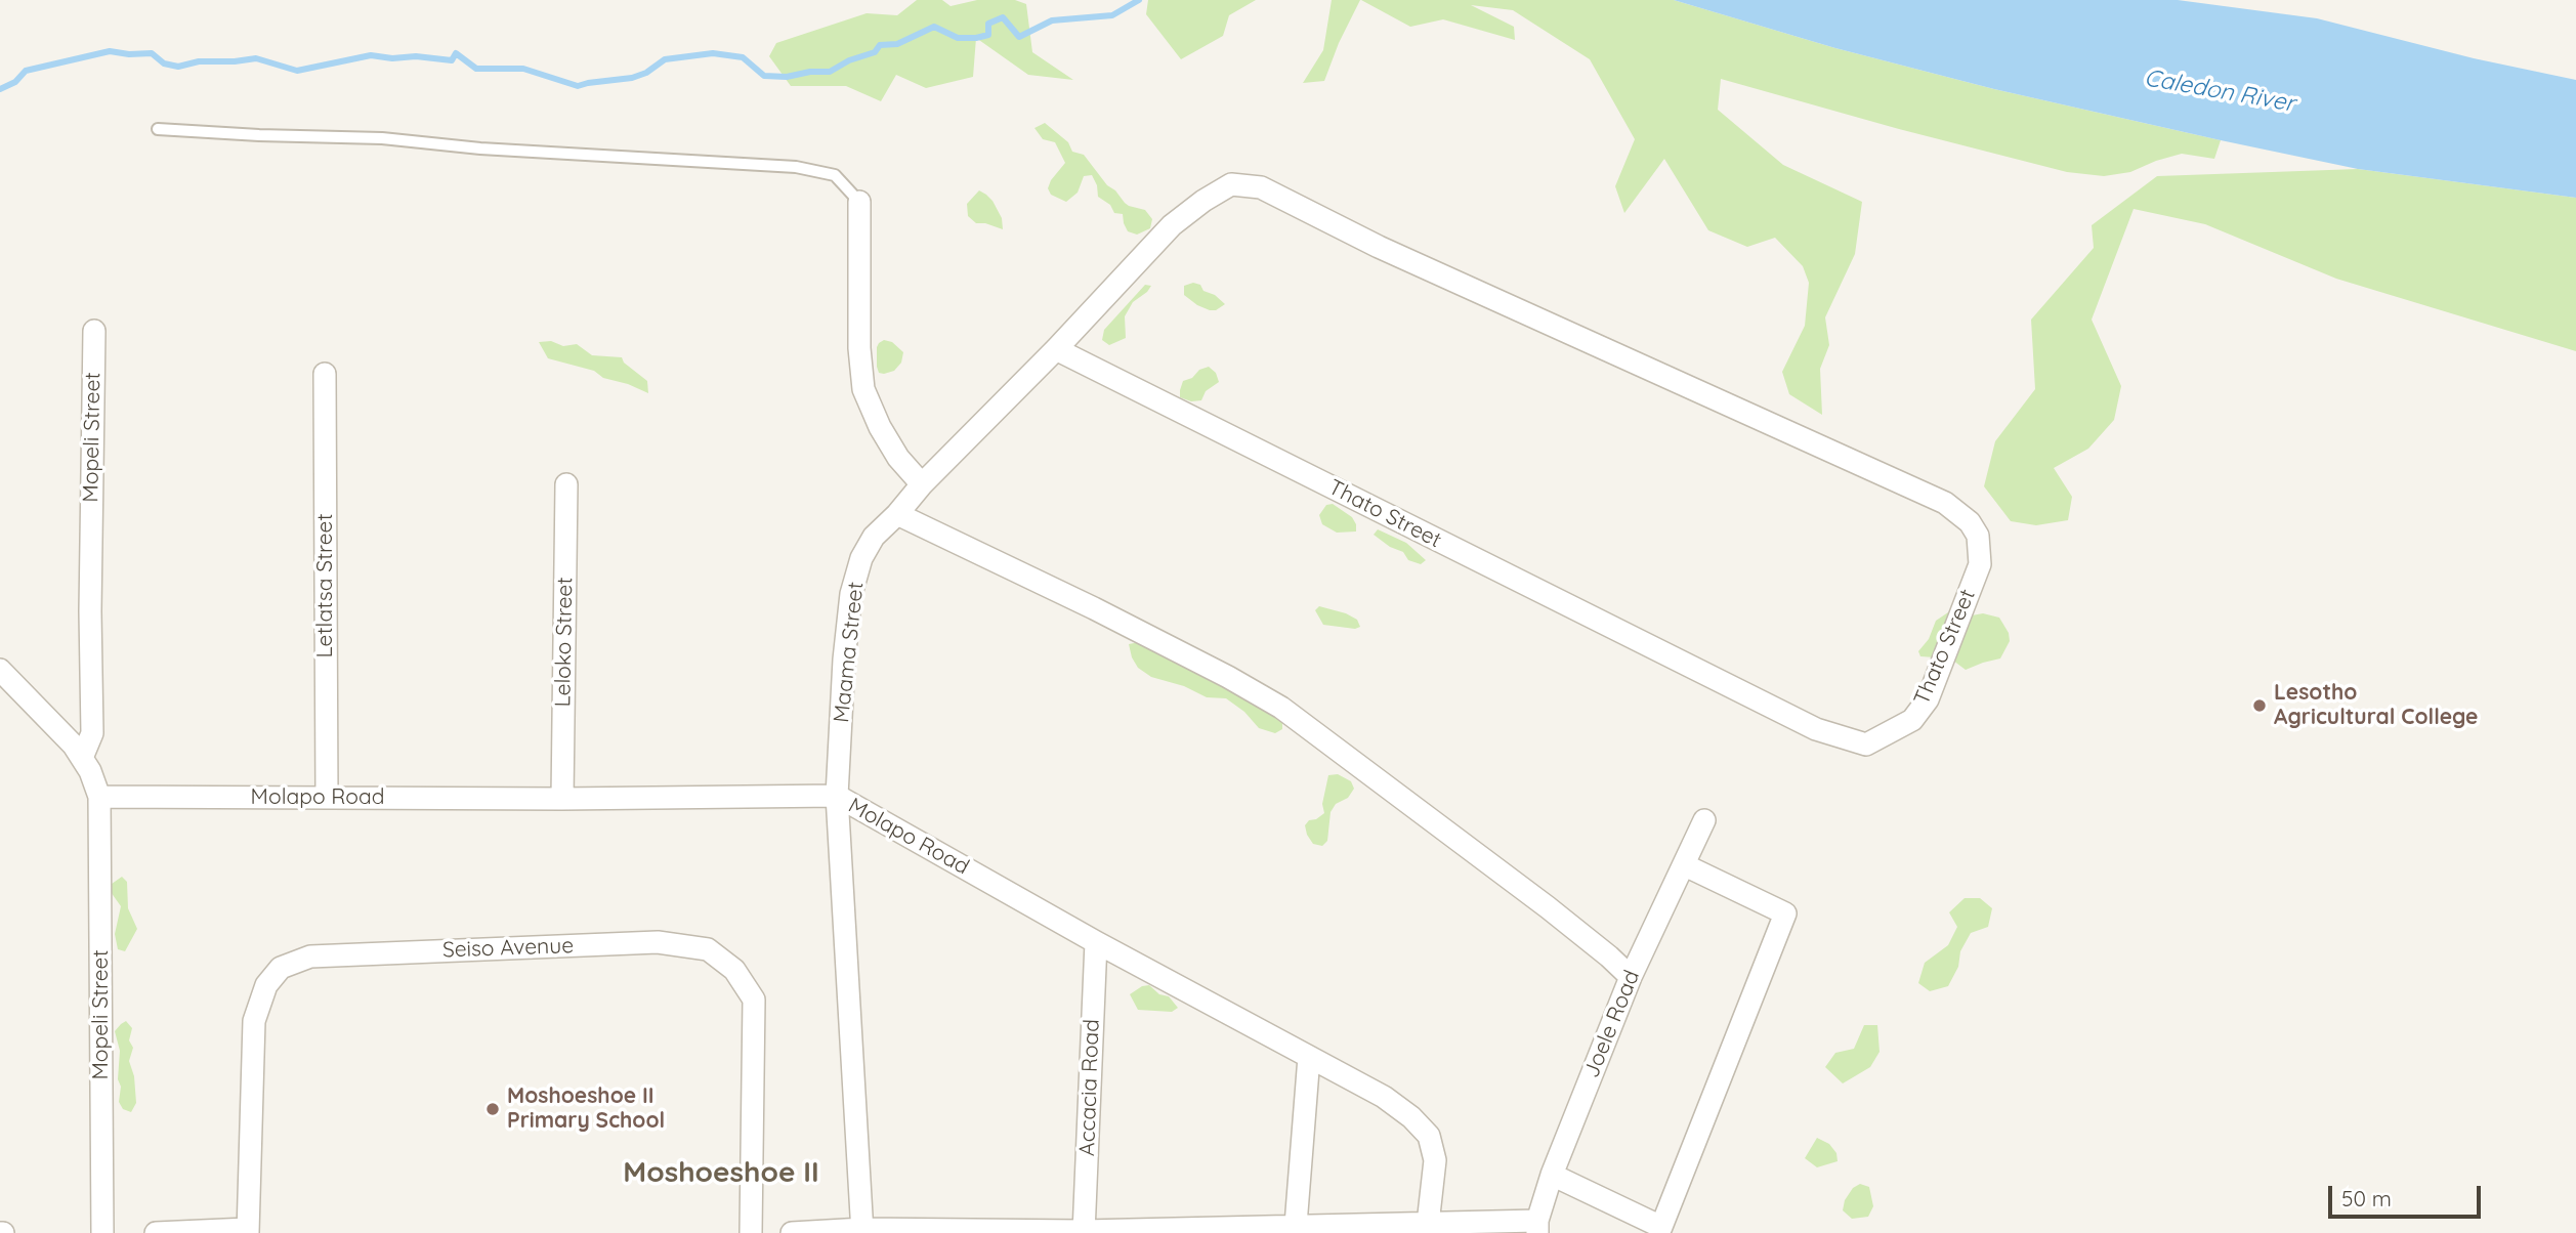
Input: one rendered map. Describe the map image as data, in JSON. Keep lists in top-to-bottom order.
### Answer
{
  "streets": {
    "street": [
      "Mopeli Street",
      "Thato Street",
      "Letlatsa Street",
      "Leloko Street",
      "Maama Street",
      "Molapo Road",
      "Seiso Avenue",
      "Joele Road",
      "Accacia Road"
    ]
  },
  "crossings": [
    ["Mopeli Street", "Molapo Road"],
    ["Thato Street", "Maama Street"],
    ["Letlatsa Street", "Molapo Road"],
    ["Leloko Street", "Molapo Road"],
    ["Maama Street", "Molapo Road"],
    ["Molapo Road", "Accacia Road"]
  ],
  "districts": ["Moshoeshoe II"],
  "water": ["Caledon River"],
  "places": ["Lesotho Agricultural College", "Moshoeshoe II Primary School"],
  "scale_bar": "50 m"
}
